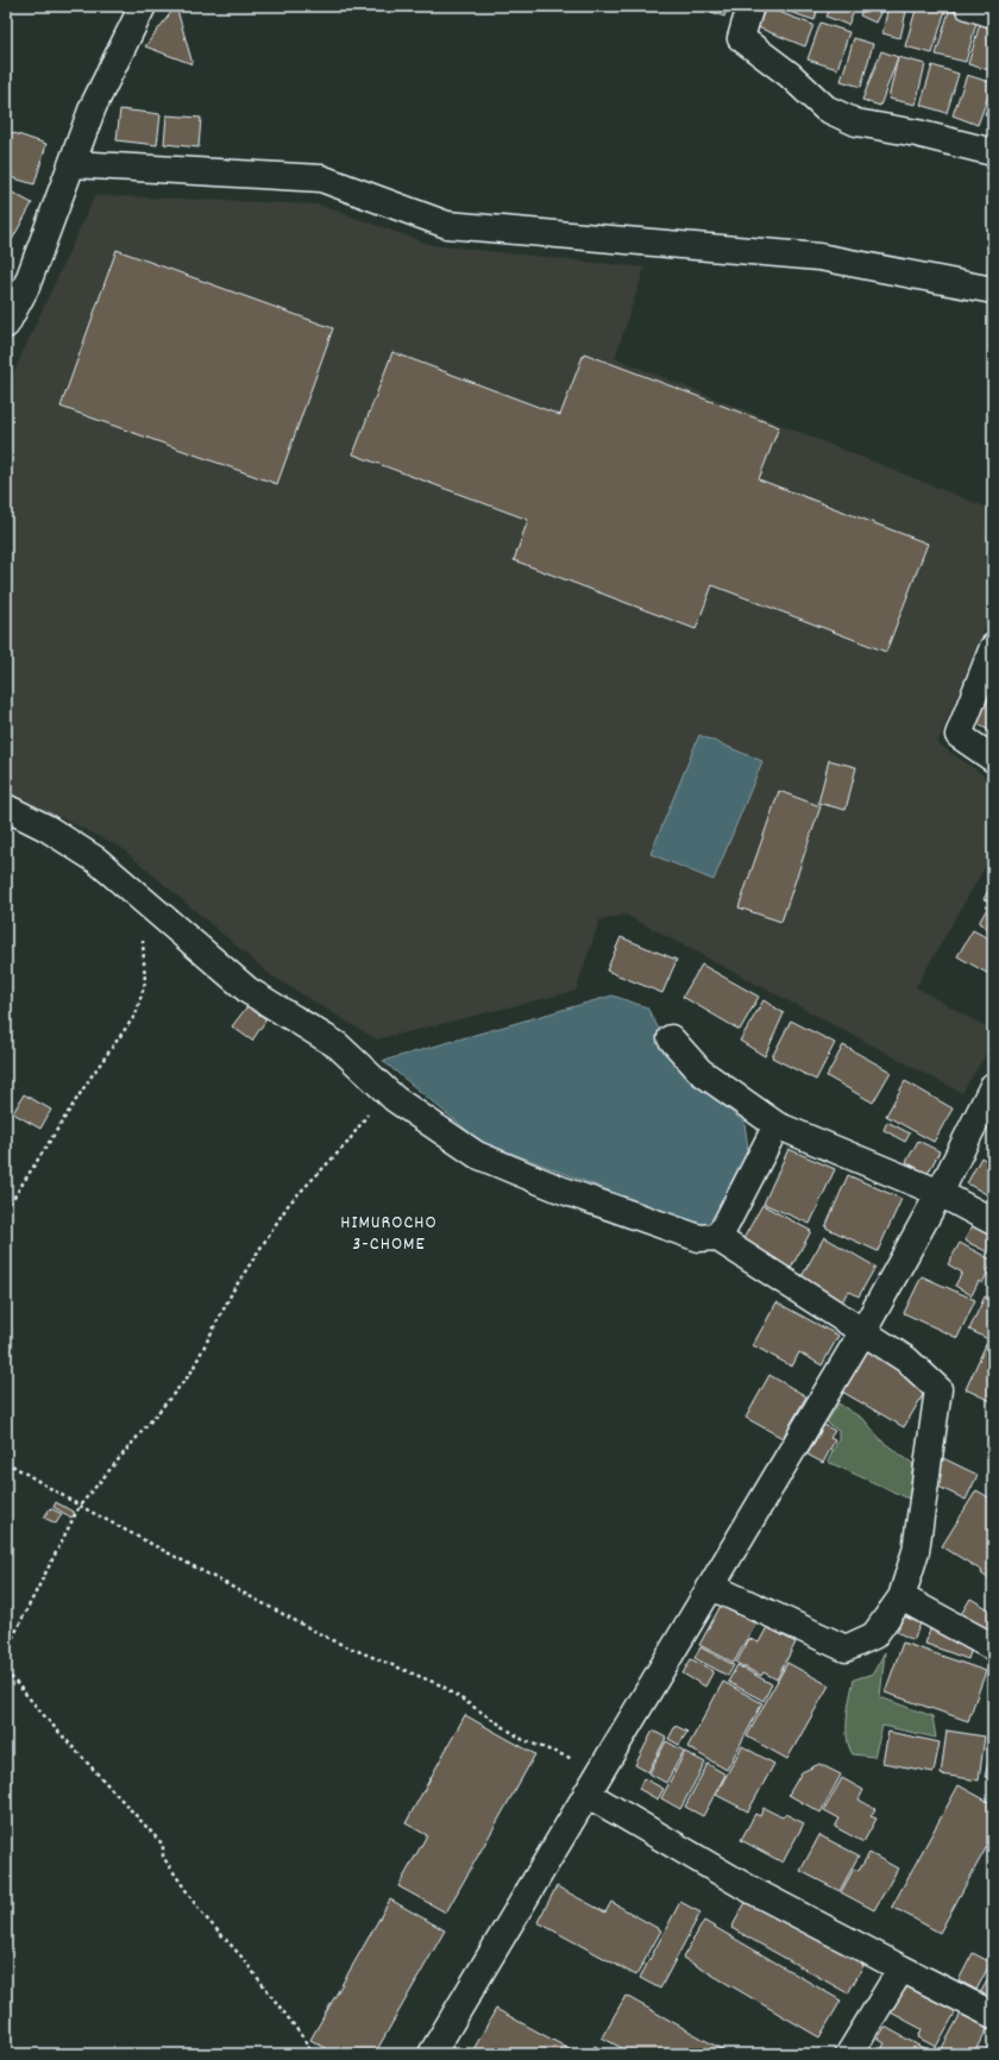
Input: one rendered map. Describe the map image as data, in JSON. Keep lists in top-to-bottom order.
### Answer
{
  "districts": ["HIMUROCHO 3-CHOME"]
}
